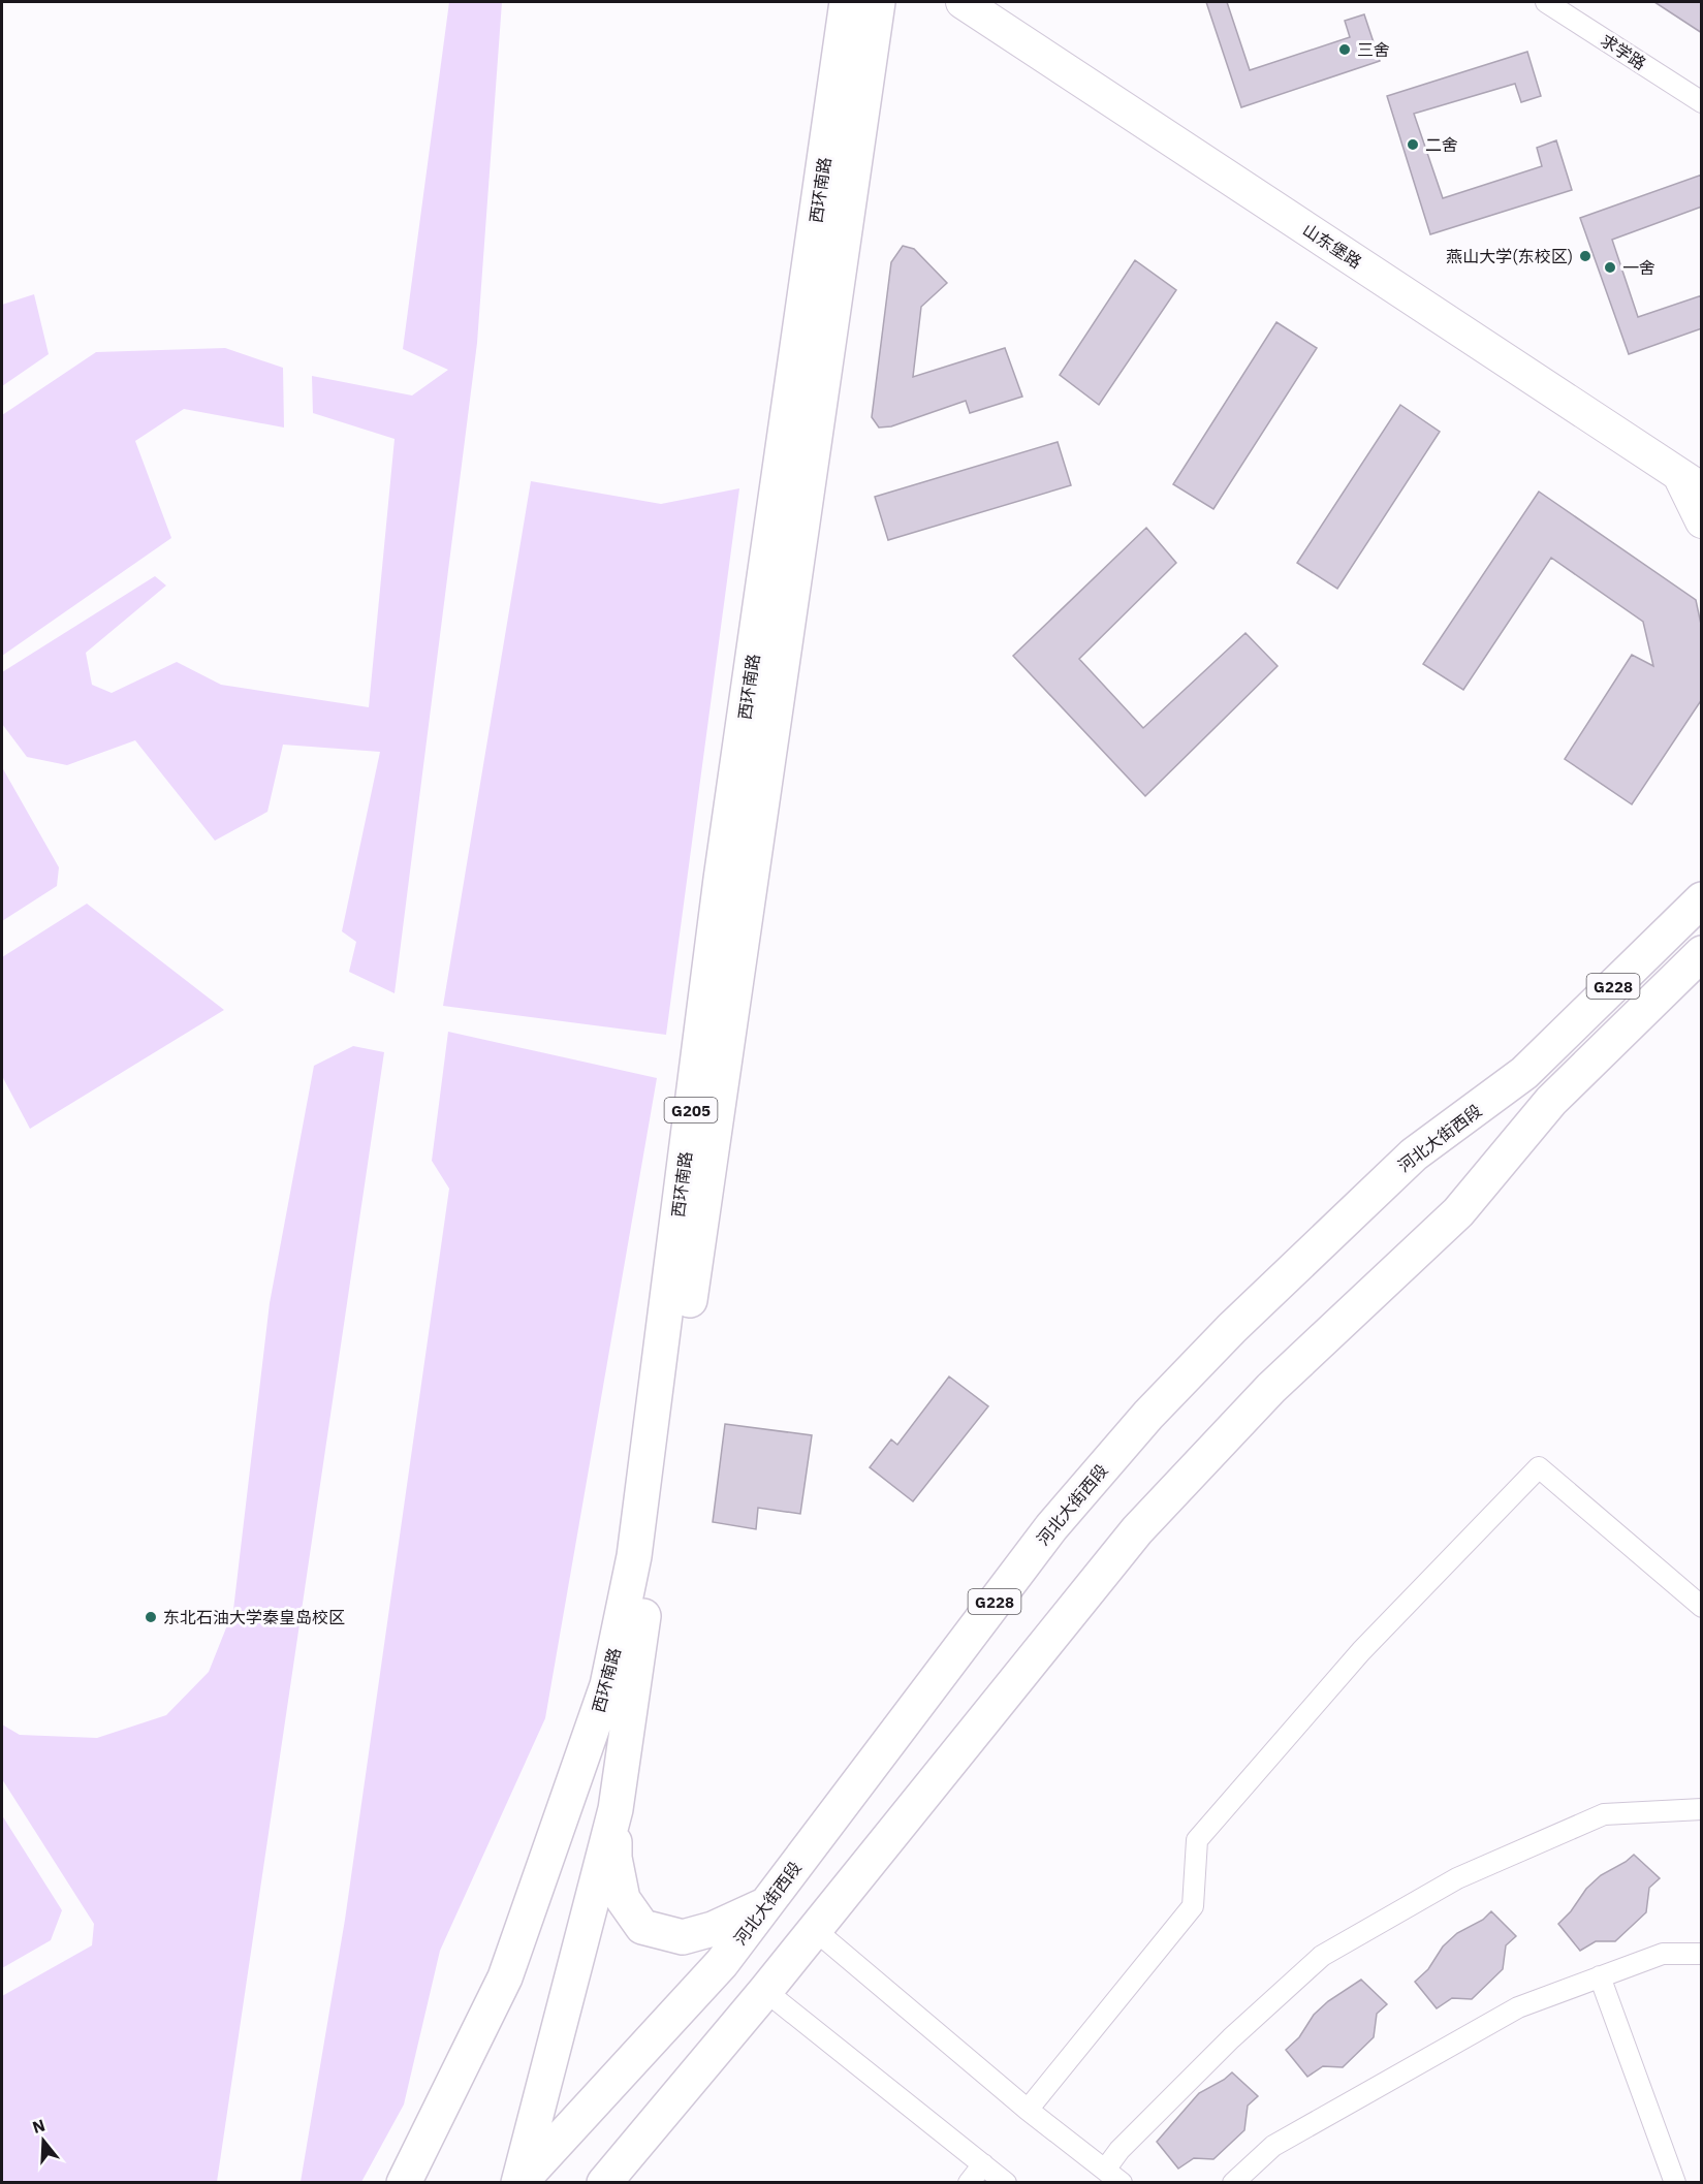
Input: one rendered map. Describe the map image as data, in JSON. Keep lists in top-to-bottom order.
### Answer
{
  "streets": {
    "highway": [
      "西环南路",
      "G228",
      "G205",
      "河北大街西段"
    ],
    "main road": ["山东堡路"],
    "street": ["求学路"]
  },
  "crossings": [
    ["西环南路", "河北大街西段"]
  ],
  "places": [
    "三舍",
    "二舍",
    "燕山大学(东校区)",
    "一舍",
    "东北石油大学秦皇岛校区"
  ],
  "north": "top"
}
